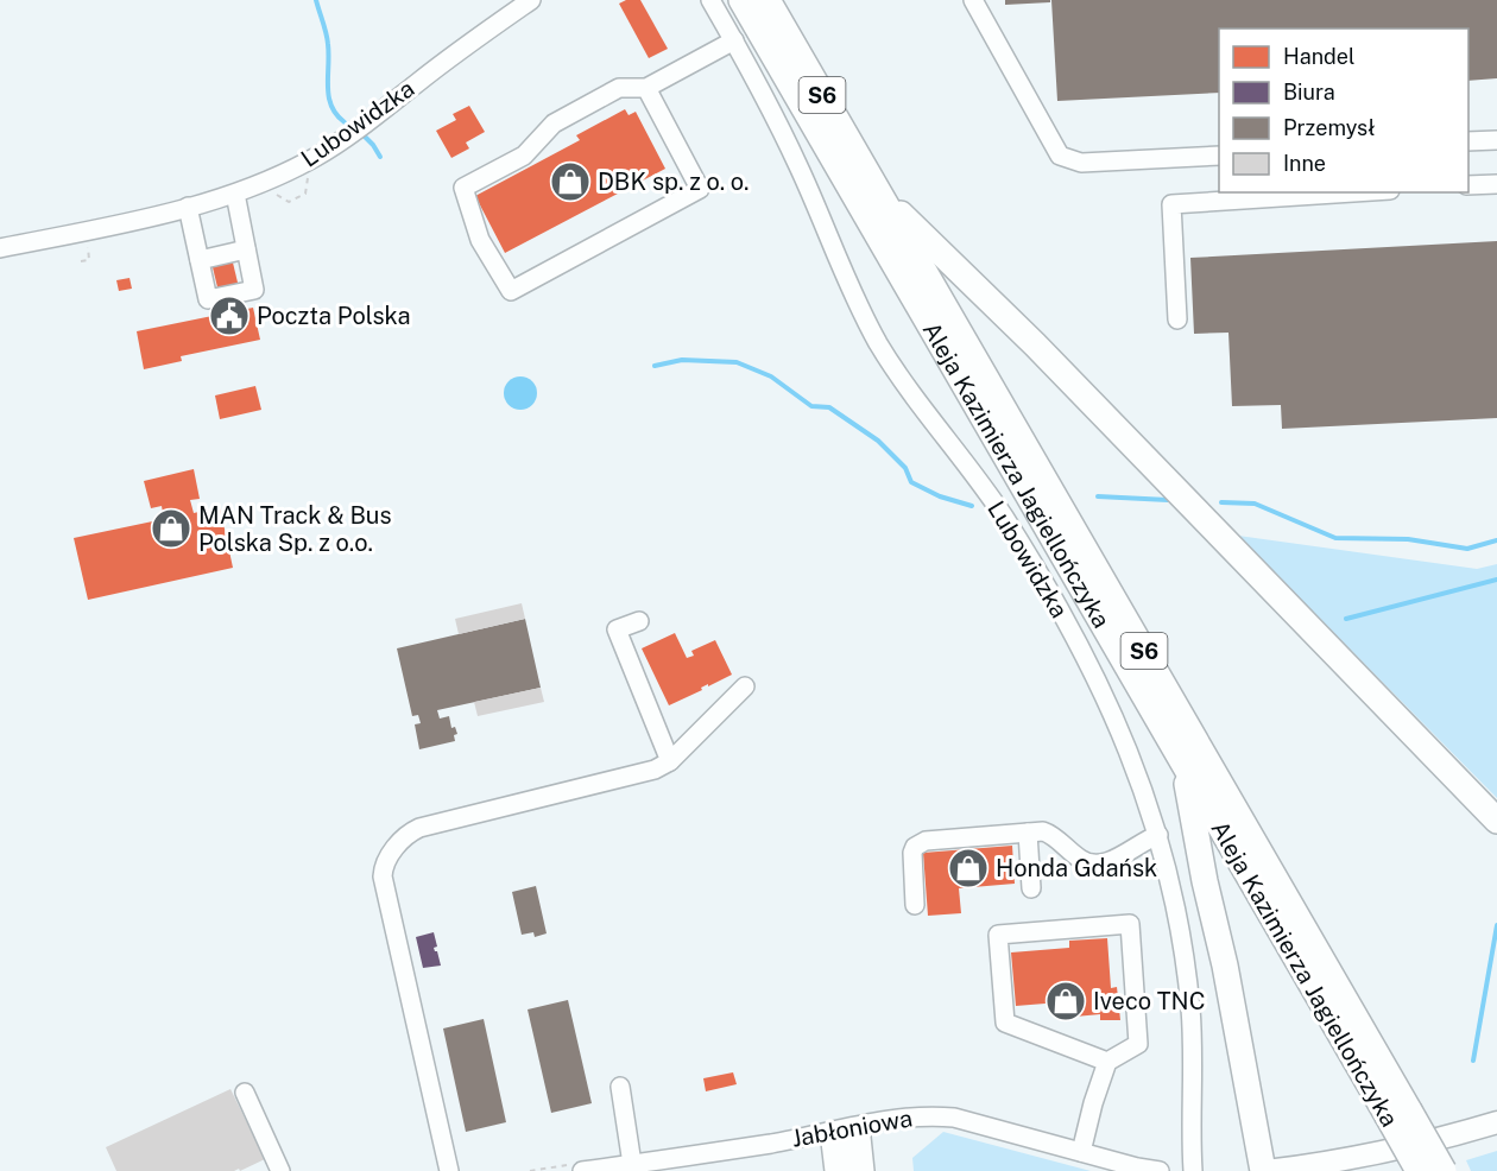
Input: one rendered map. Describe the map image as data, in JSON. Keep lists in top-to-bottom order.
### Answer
{
  "streets": {
    "highway": ["S6", "Aleja Kazimierza Jagiellończyka"],
    "street": ["Lubowidzka", "Jabłoniowa"]
  },
  "places": {
    "shop": [
      "DBK sp. z o. o.",
      "MAN Track & Bus Polska Sp. z o.o.",
      "Honda Gdańsk",
      "Iveco TNC"
    ],
    "public building": ["Poczta Polska"]
  },
  "legend": [
    "Handel",
    "Biura",
    "Przemysł",
    "Inne"
  ]
}
